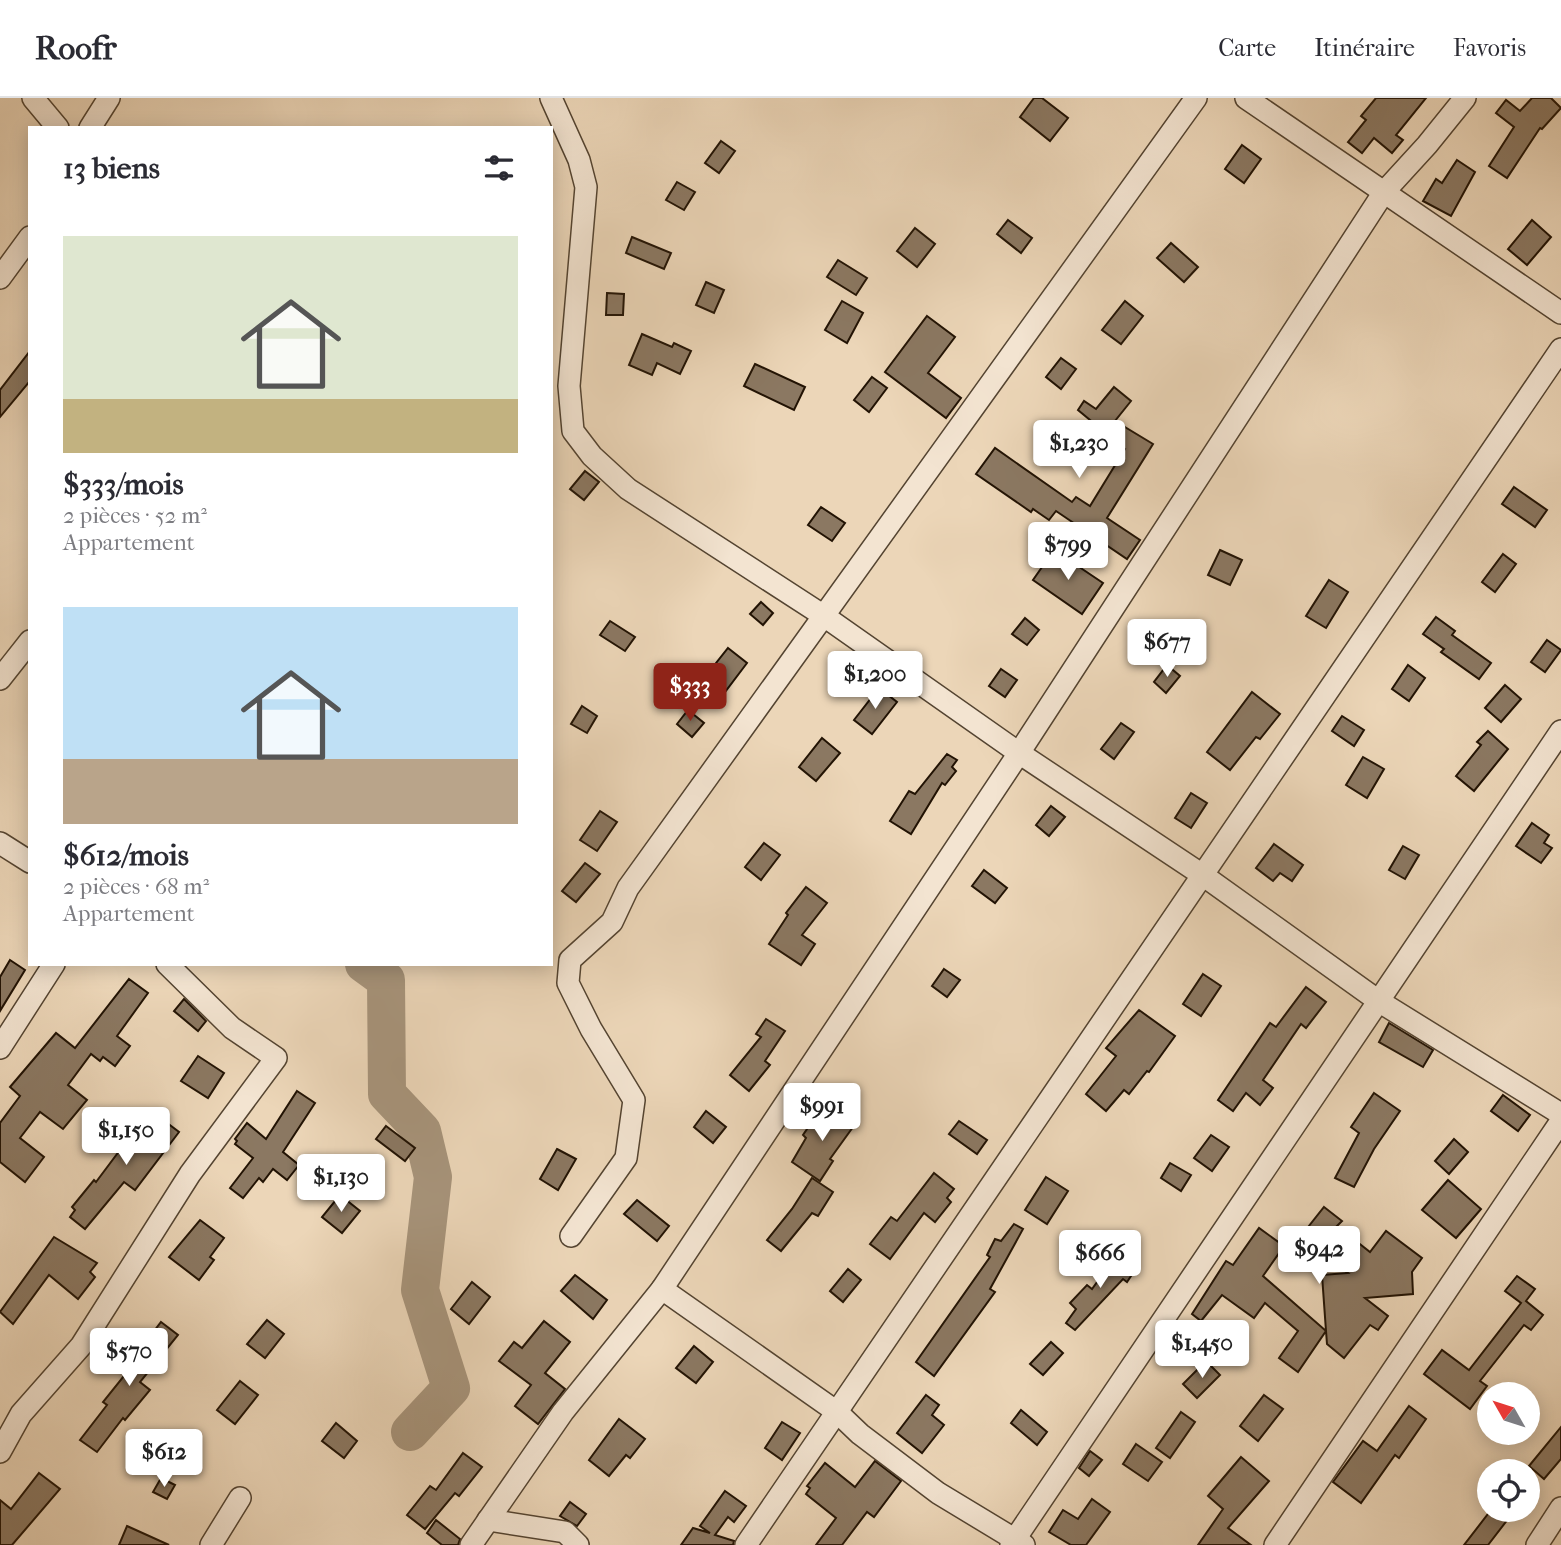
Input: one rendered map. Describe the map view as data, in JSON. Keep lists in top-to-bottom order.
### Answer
{
  "north": "top left",
  "page": {
    "header": "Roofr",
    "nav": ["Carte", "Itinéraire", "Favoris"],
    "heading": "13 biens",
    "list": [
      {
        "name": "$333/mois",
        "note": "2 pièces · 52 m² · Appartement"
      },
      {
        "name": "$612/mois",
        "note": "2 pièces · 68 m² · Appartement"
      }
    ],
    "price": [
      "$1,230",
      "$799",
      "$677",
      "$1,200",
      "$333",
      "$991",
      "$1,150",
      "$1,130",
      "$942",
      "$666",
      "$1,450",
      "$570",
      "$612"
    ]
  }
}
